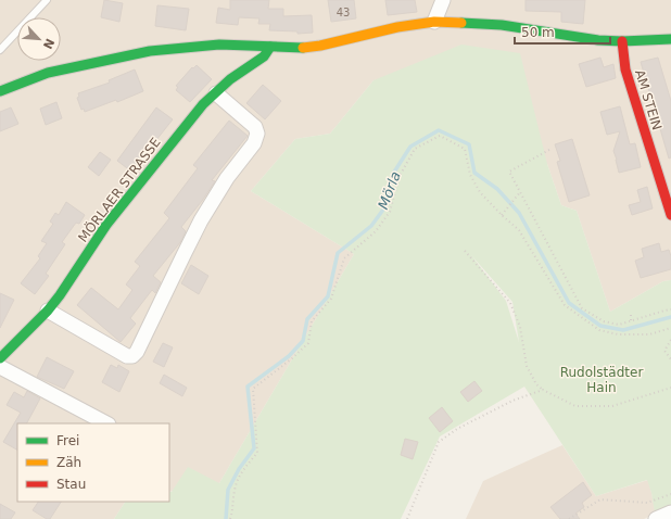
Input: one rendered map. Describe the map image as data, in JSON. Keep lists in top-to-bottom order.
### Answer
{
  "streets": {
    "street": ["AM STEIN", "MÖRLAER STRASSE"]
  },
  "water": ["Mörla"],
  "parks": ["Rudolstädter Hain"],
  "house_numbers": ["43"],
  "legend": ["Frei", "Zäh", "Stau"],
  "scale_bar": "50 m",
  "north": "bottom right"
}
